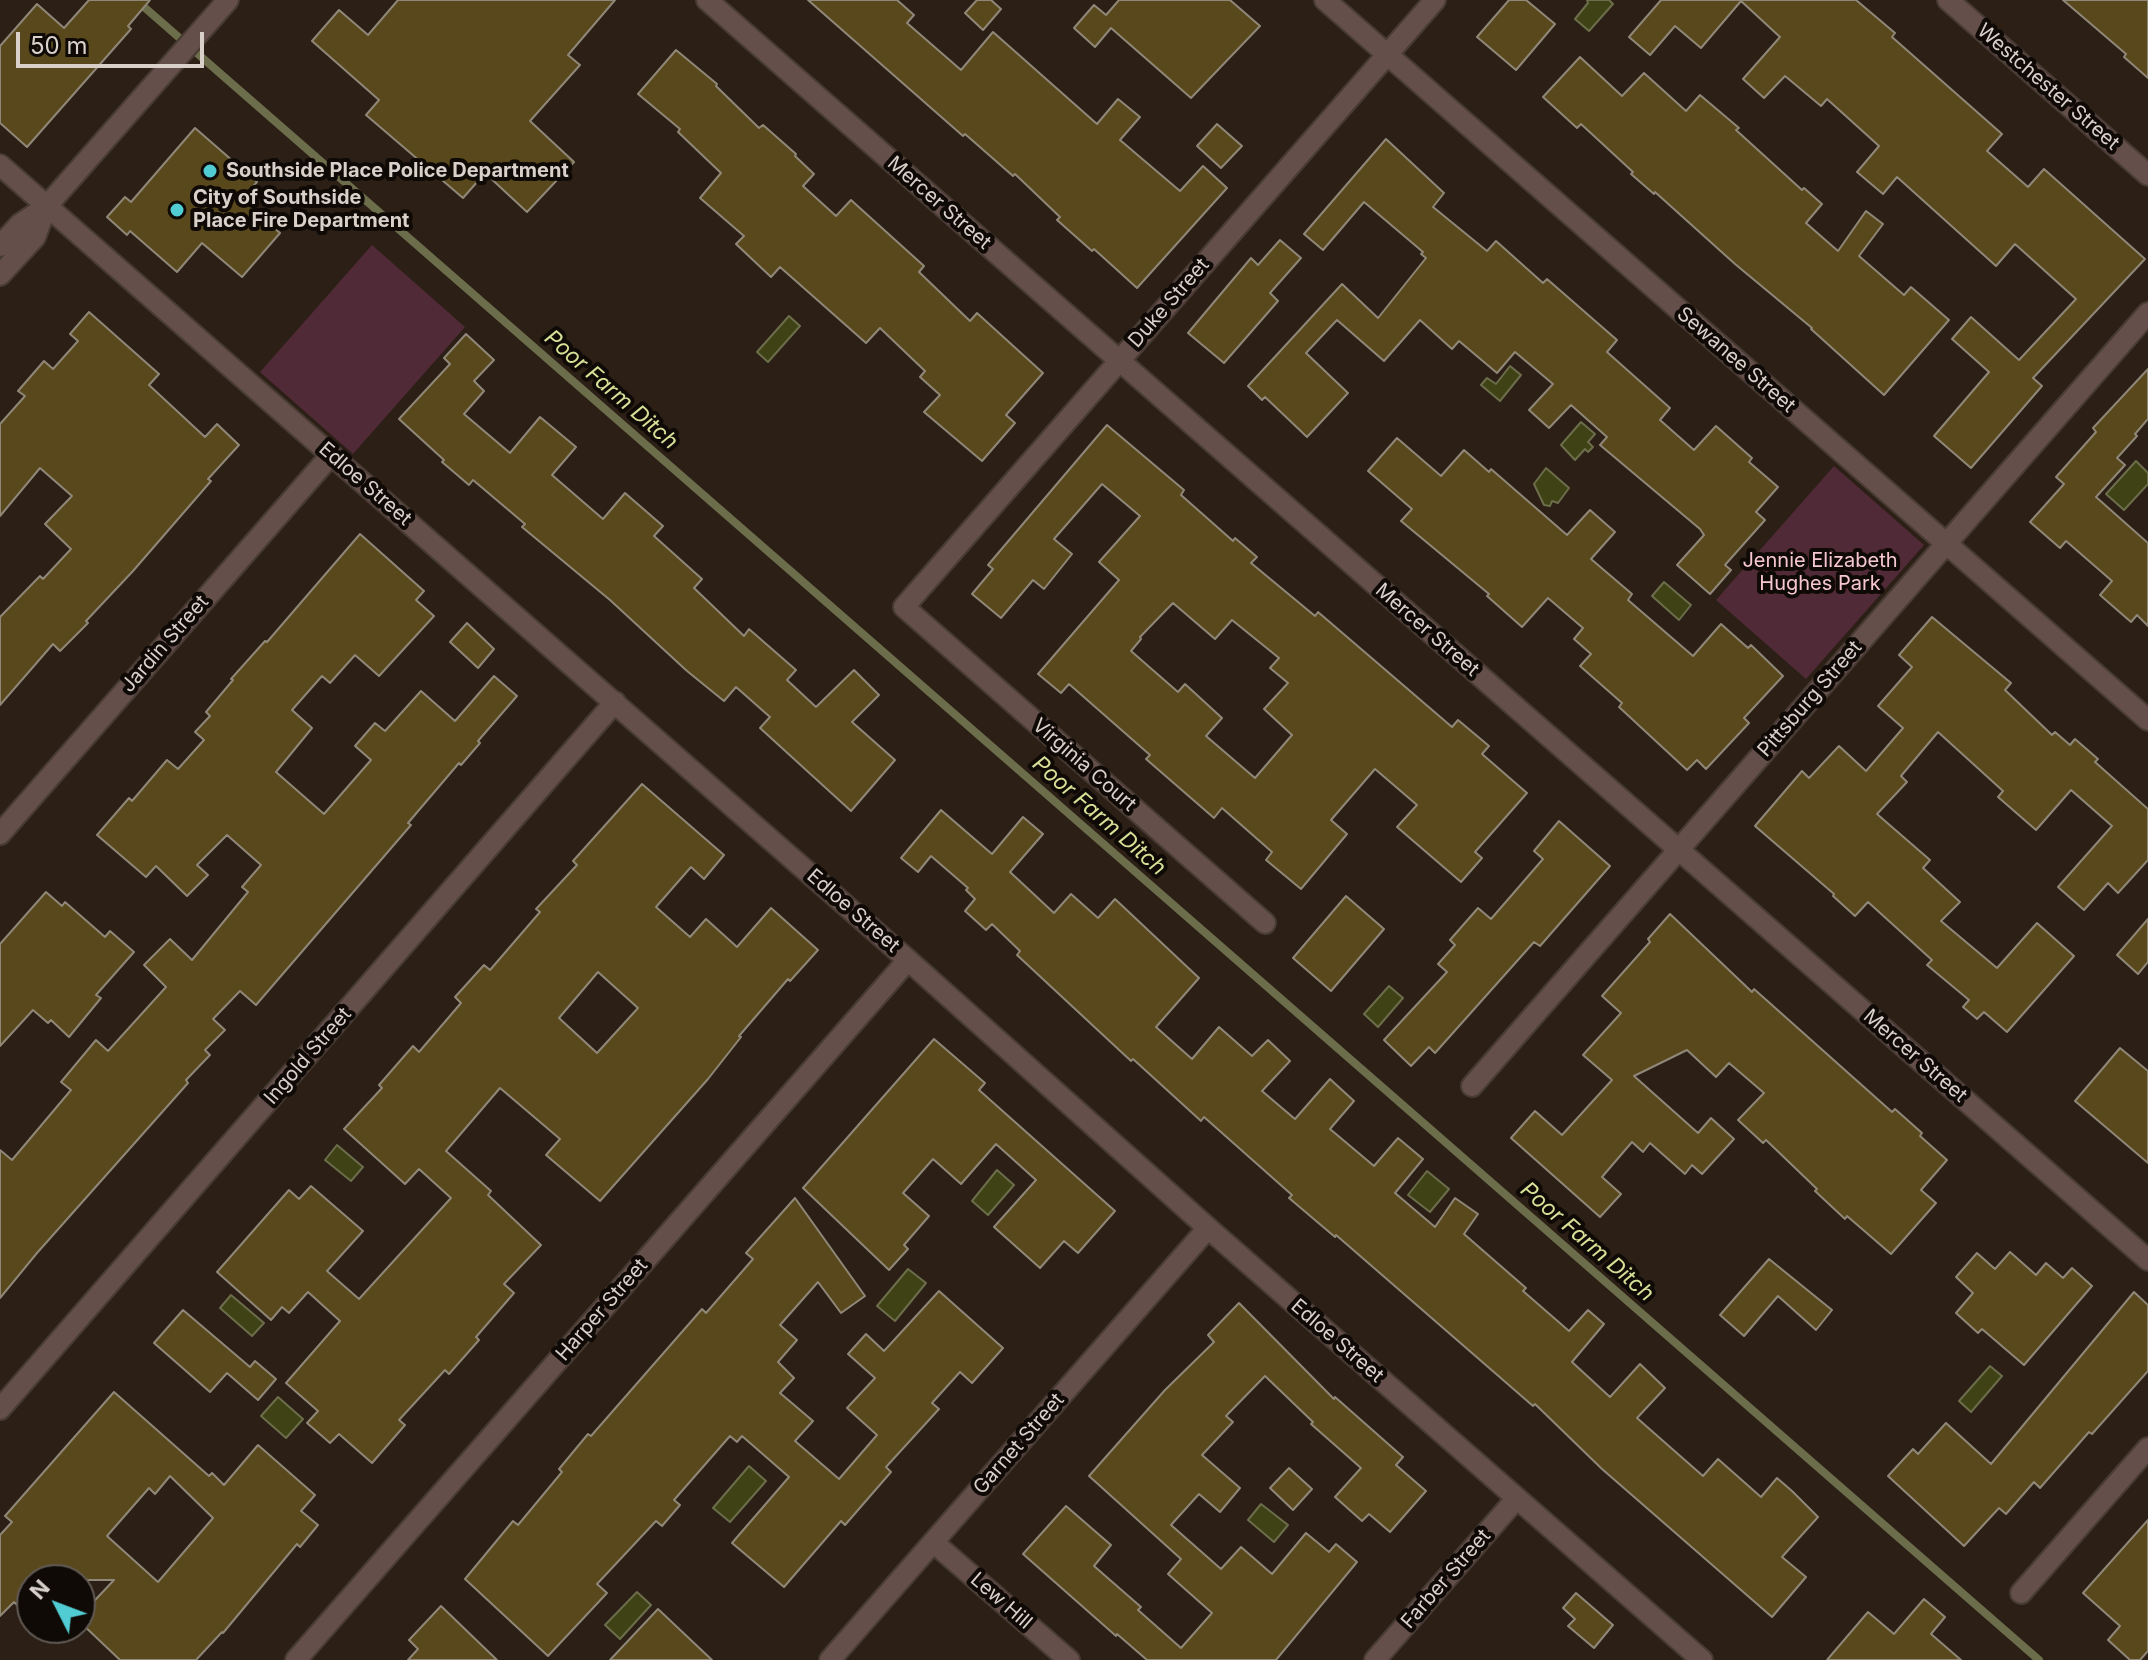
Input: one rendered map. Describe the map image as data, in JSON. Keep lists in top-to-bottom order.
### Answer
{
  "streets": {
    "street": [
      "Westchester Street",
      "Mercer Street",
      "Duke Street",
      "Sewanee Street",
      "Edloe Street",
      "Jardin Street",
      "Pittsburg Street",
      "Virginia Court",
      "Ingold Street",
      "Harper Street",
      "Garnet Street",
      "Farber Street",
      "Lew Hill"
    ]
  },
  "crossings": [
    ["Mercer Street", "Duke Street"],
    ["Mercer Street", "Pittsburg Street"],
    ["Duke Street", "Sewanee Street"],
    ["Duke Street", "Virginia Court"],
    ["Sewanee Street", "Pittsburg Street"],
    ["Edloe Street", "Jardin Street"],
    ["Edloe Street", "Ingold Street"],
    ["Edloe Street", "Harper Street"],
    ["Edloe Street", "Garnet Street"],
    ["Edloe Street", "Farber Street"],
    ["Garnet Street", "Lew Hill"]
  ],
  "water": ["Poor Farm Ditch"],
  "parks": ["Jennie Elizabeth Hughes Park"],
  "places": ["Southside Place Police Department", "City of Southside Place Fire Department"],
  "scale_bar": "50 m",
  "north": "top left"
}
